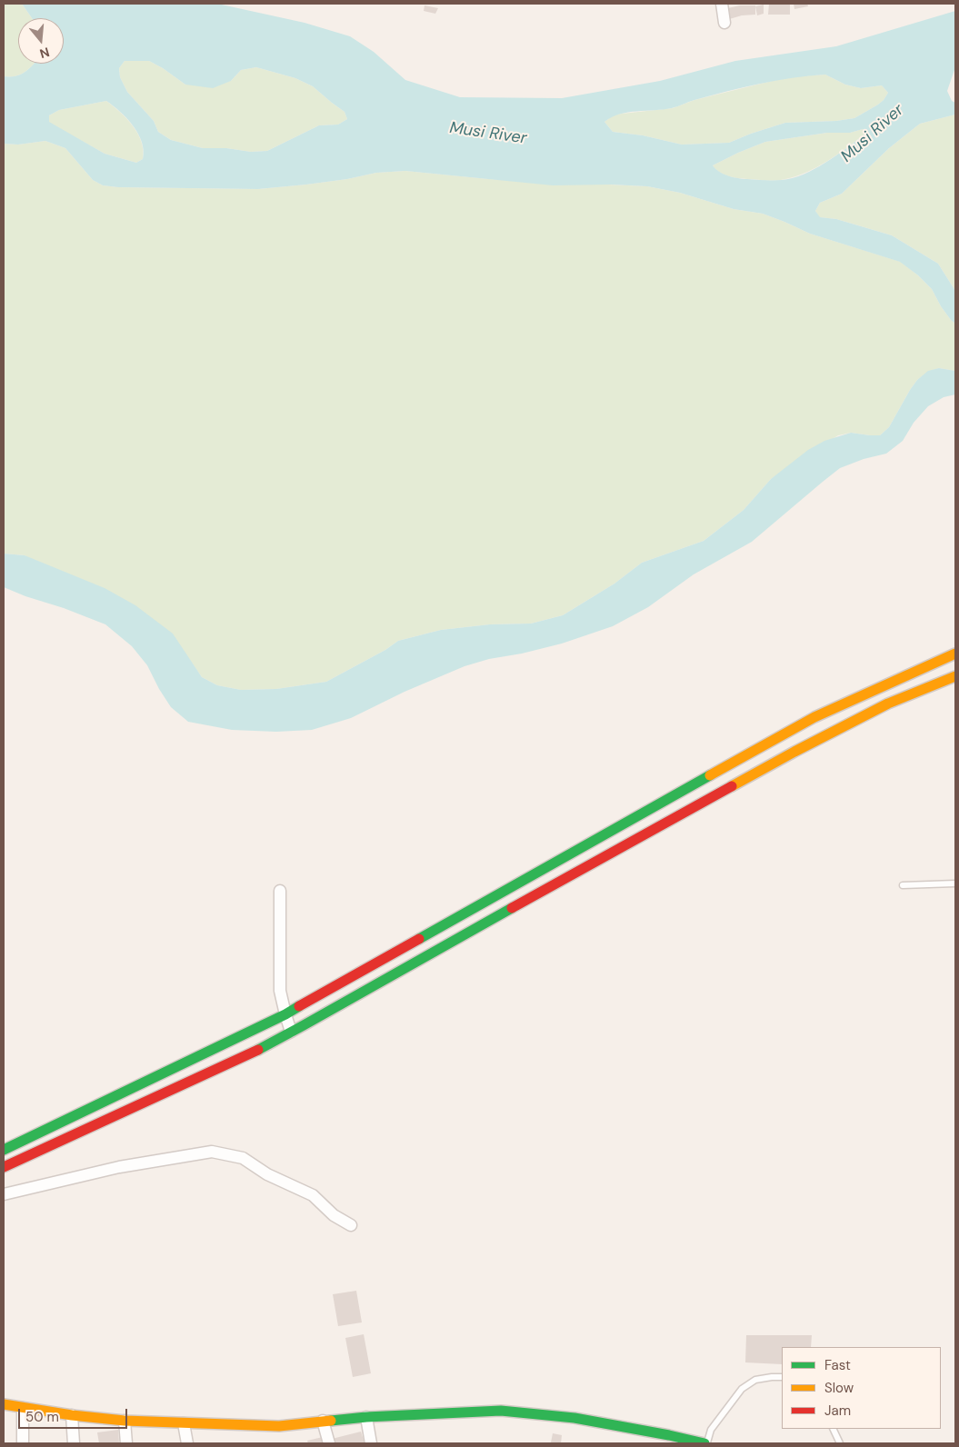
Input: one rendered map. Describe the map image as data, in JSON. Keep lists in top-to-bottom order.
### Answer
{
  "water": ["Musi River"],
  "legend": ["Fast", "Slow", "Jam"],
  "scale_bar": "50 m",
  "north": "bottom"
}
